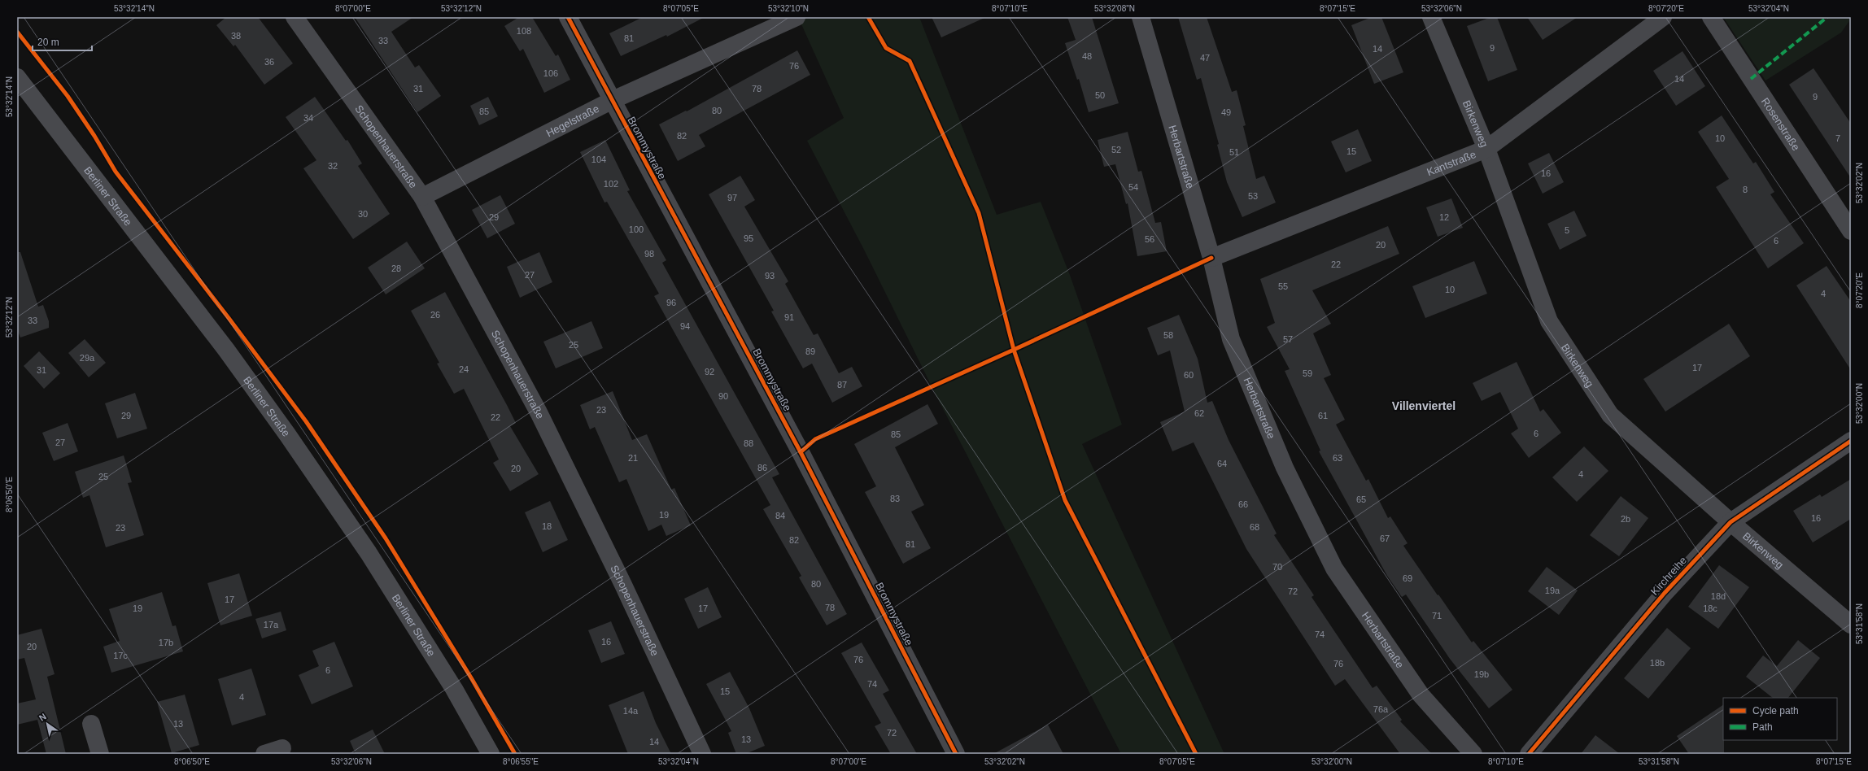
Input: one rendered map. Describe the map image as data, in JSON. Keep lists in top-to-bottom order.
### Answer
{
  "streets": {
    "main road": ["Berliner Straße"],
    "street": [
      "Hegelstraße",
      "Birkenweg",
      "Rosenstraße",
      "Schopenhauerstraße",
      "Brommystraße",
      "Herbartstraße",
      "Kantstraße",
      "Kirchreihe"
    ]
  },
  "crossings": [
    ["Hegelstraße", "Schopenhauerstraße"],
    ["Hegelstraße", "Brommystraße"],
    ["Birkenweg", "Kantstraße"],
    ["Birkenweg", "Kirchreihe"],
    ["Herbartstraße", "Kantstraße"]
  ],
  "districts": ["Villenviertel"],
  "house_numbers": [
    "108",
    "38",
    "81",
    "33",
    "9",
    "14",
    "48",
    "47",
    "36",
    "76",
    "106",
    "14",
    "31",
    "78",
    "50",
    "9",
    "80",
    "85",
    "49",
    "34",
    "82",
    "10",
    "7",
    "52",
    "15",
    "51",
    "104",
    "32",
    "16",
    "102",
    "54",
    "8",
    "53",
    "97",
    "30",
    "29",
    "12",
    "100",
    "5",
    "95",
    "56",
    "6",
    "20",
    "98",
    "22",
    "28",
    "27",
    "93",
    "55",
    "10",
    "4",
    "96",
    "26",
    "91",
    "33",
    "94",
    "58",
    "57",
    "25",
    "89",
    "29a",
    "17",
    "24",
    "31",
    "92",
    "59",
    "60",
    "87",
    "90",
    "23",
    "62",
    "29",
    "61",
    "22",
    "6",
    "85",
    "27",
    "88",
    "21",
    "63",
    "64",
    "86",
    "20",
    "4",
    "25",
    "83",
    "65",
    "66",
    "19",
    "84",
    "16",
    "2b",
    "18",
    "68",
    "23",
    "67",
    "82",
    "81",
    "70",
    "69",
    "80",
    "19a",
    "72",
    "18d",
    "17",
    "78",
    "19",
    "17",
    "18c",
    "71",
    "17a",
    "74",
    "16",
    "17b",
    "20",
    "17c",
    "76",
    "18b",
    "76",
    "6",
    "19b",
    "74",
    "15",
    "4",
    "76a",
    "14a",
    "13",
    "72",
    "13",
    "14"
  ],
  "legend": ["Cycle path", "Path"],
  "scale_bar": "20 m",
  "north": "top left",
  "coordinates": [
    "53°32'14\"N",
    "8°07'00\"E",
    "53°32'12\"N",
    "8°07'05\"E",
    "53°32'10\"N",
    "8°07'10\"E",
    "53°32'08\"N",
    "8°07'15\"E",
    "53°32'06\"N",
    "8°07'20\"E",
    "53°32'04\"N",
    "53°32'02\"N",
    "53°32'00\"N",
    "8°06'50\"E",
    "53°31'58\"N",
    "8°06'55\"E"
  ]
}
